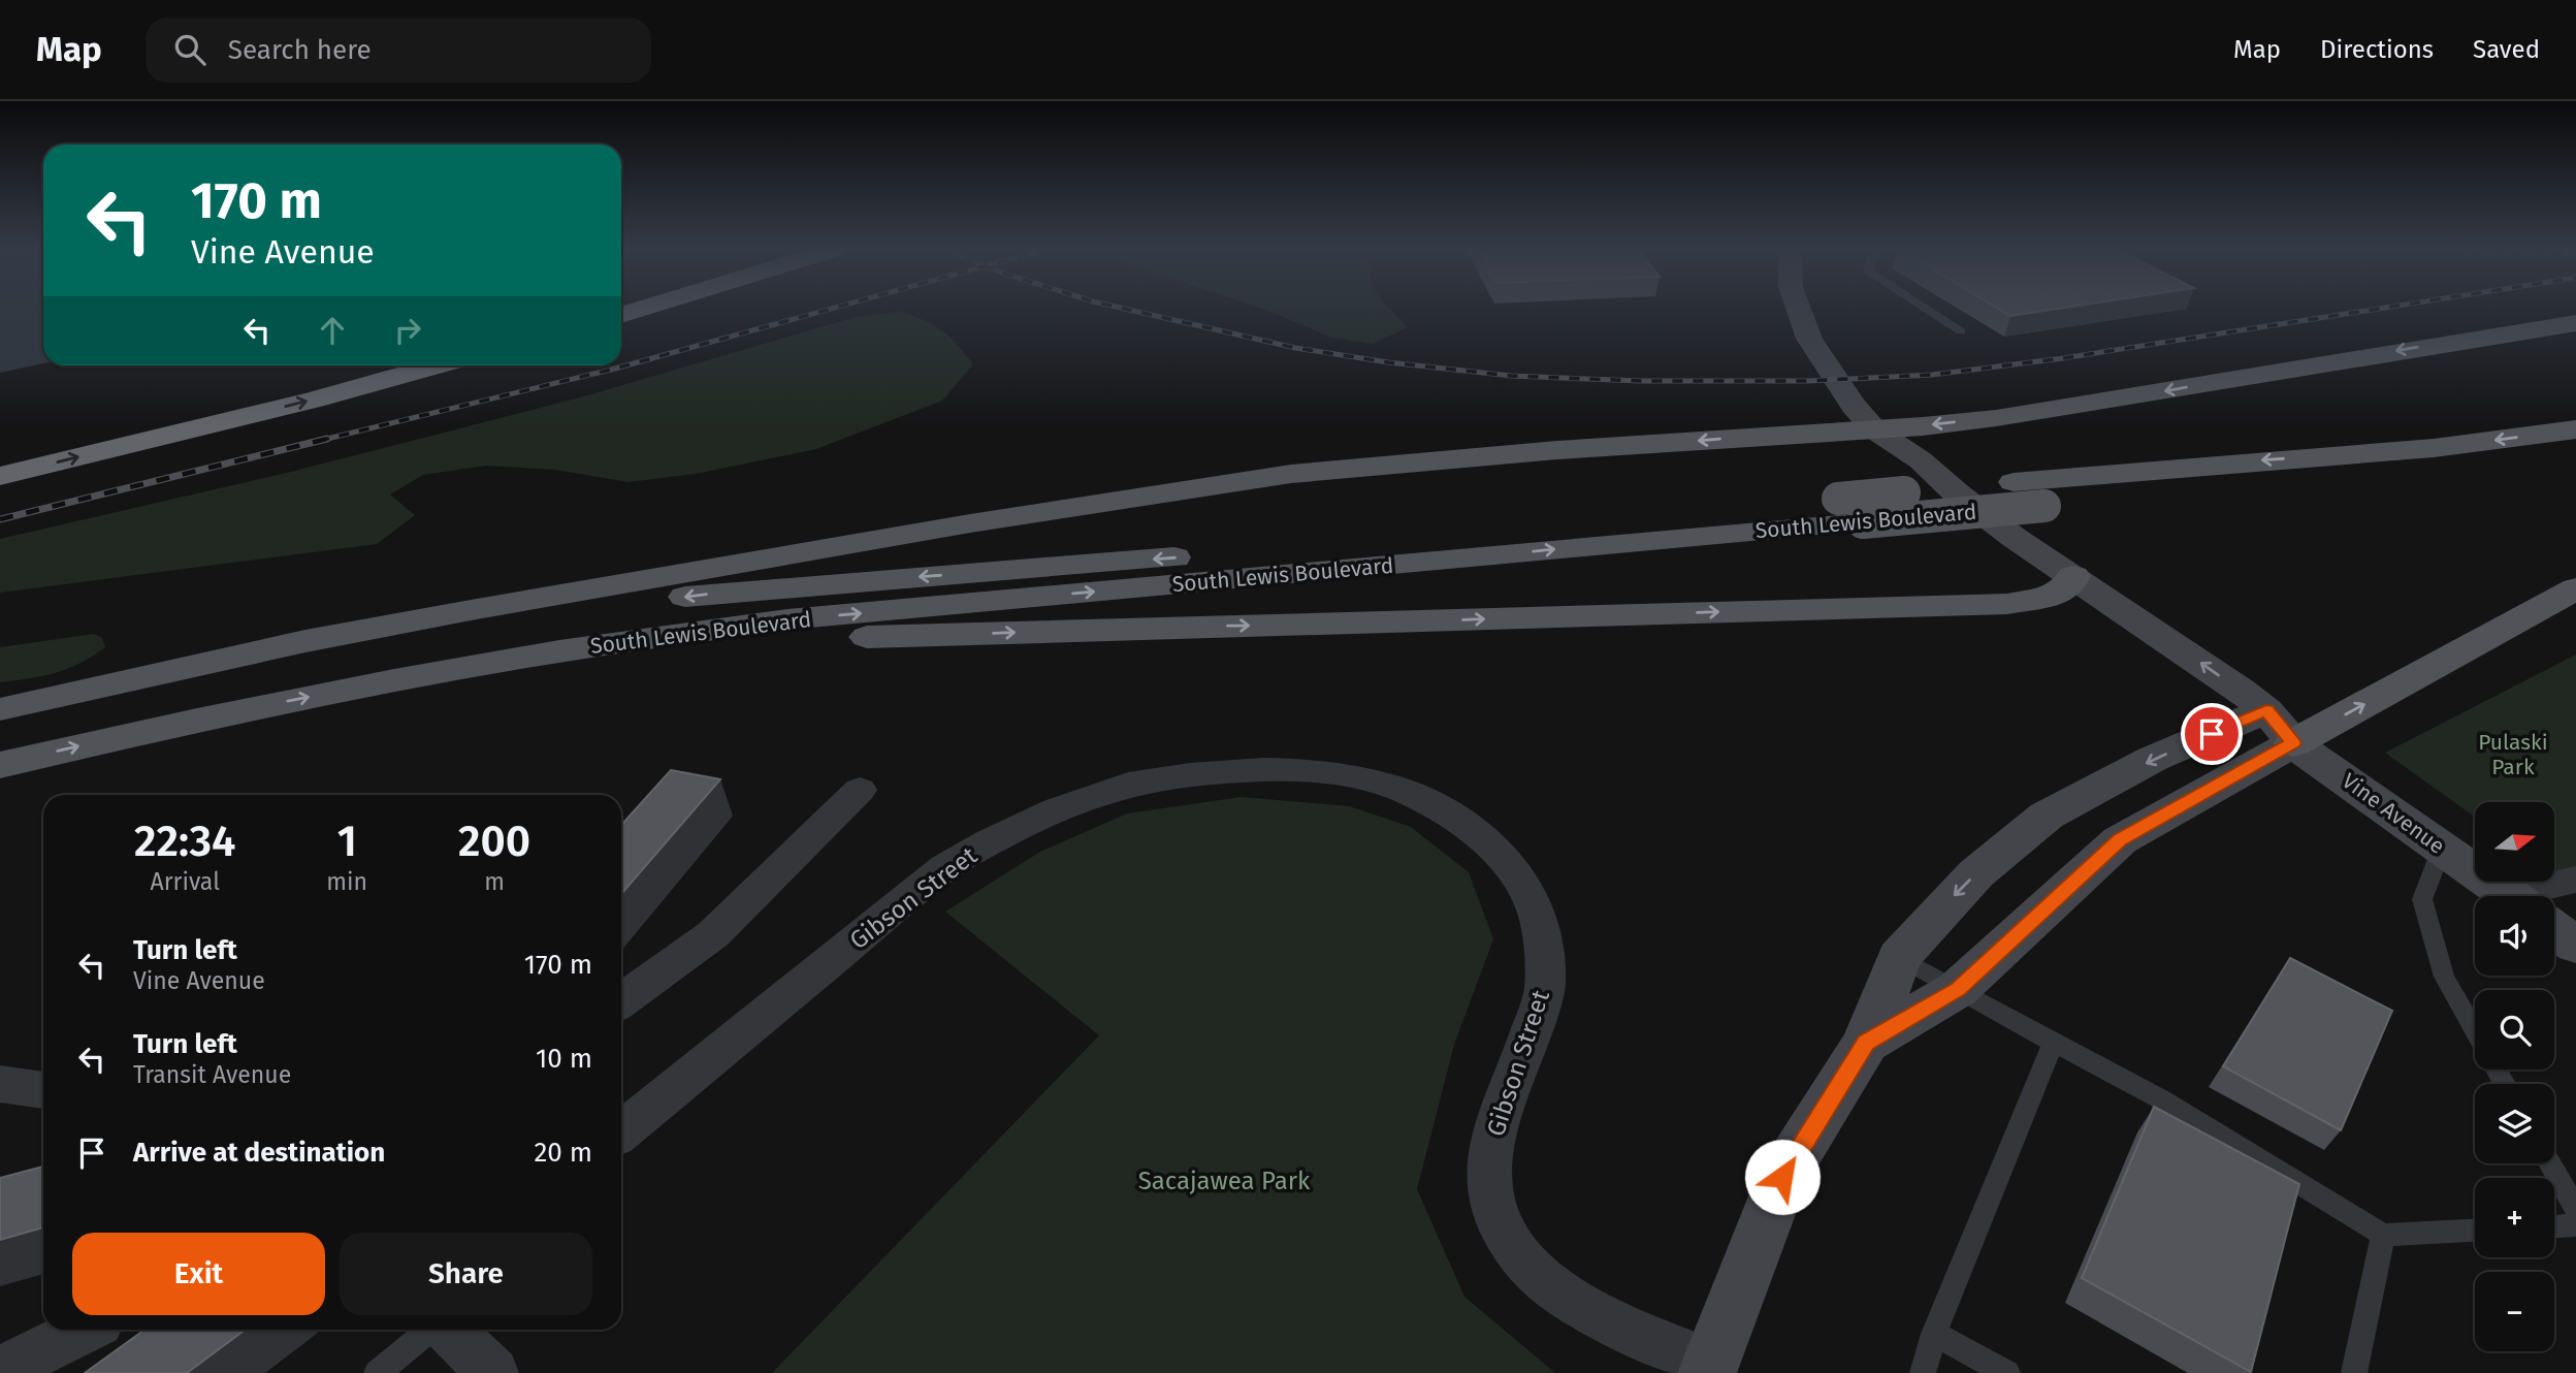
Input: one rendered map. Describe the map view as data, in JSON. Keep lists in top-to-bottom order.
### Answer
{
  "streets": {
    "main road": ["South Lewis Boulevard", "Vine Avenue"],
    "street": ["Gibson Street"]
  },
  "parks": ["Pulaski Park", "Sacajawea Park"],
  "north": "right",
  "page": {
    "header": "Map",
    "search": "Search here",
    "nav": ["Map", "Directions", "Saved"],
    "turn": ["170 m", "Vine Avenue"],
    "eta": [
      "22:34",
      "Arrival",
      "1",
      "min",
      "200",
      "m"
    ],
    "map_buttons": ["+", "−"],
    "list": [
      {
        "name": "Turn left",
        "note": "Vine Avenue",
        "value": "170 m"
      },
      {
        "name": "Turn left",
        "note": "Transit Avenue",
        "value": "10 m"
      },
      {
        "name": "Arrive at destination",
        "value": "20 m"
      }
    ],
    "buttons": ["Exit", "Share"]
  }
}
